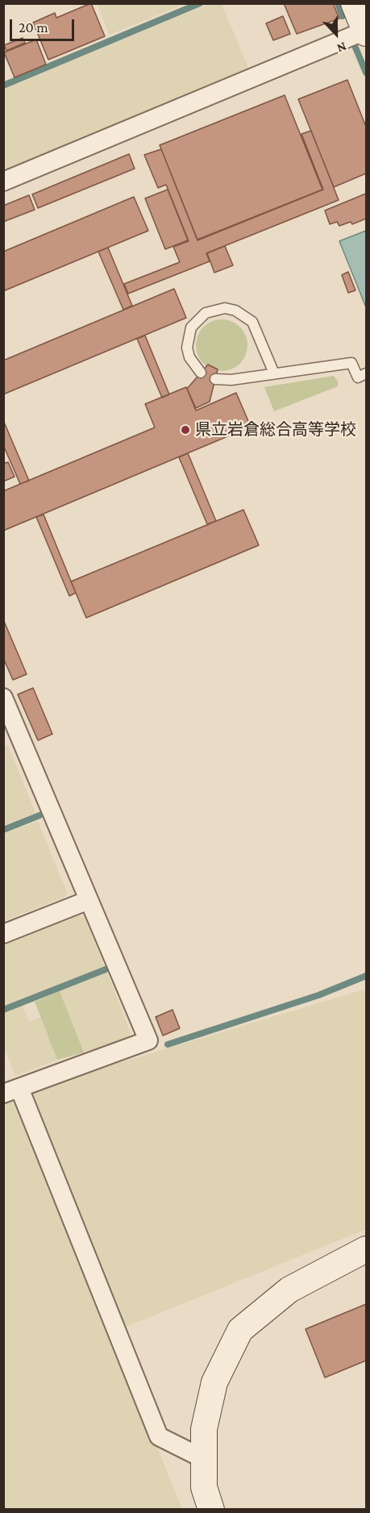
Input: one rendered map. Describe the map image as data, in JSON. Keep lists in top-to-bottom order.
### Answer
{
  "places": ["県立岩倉総合高等学校"],
  "scale_bar": "20 m",
  "north": "bottom"
}
